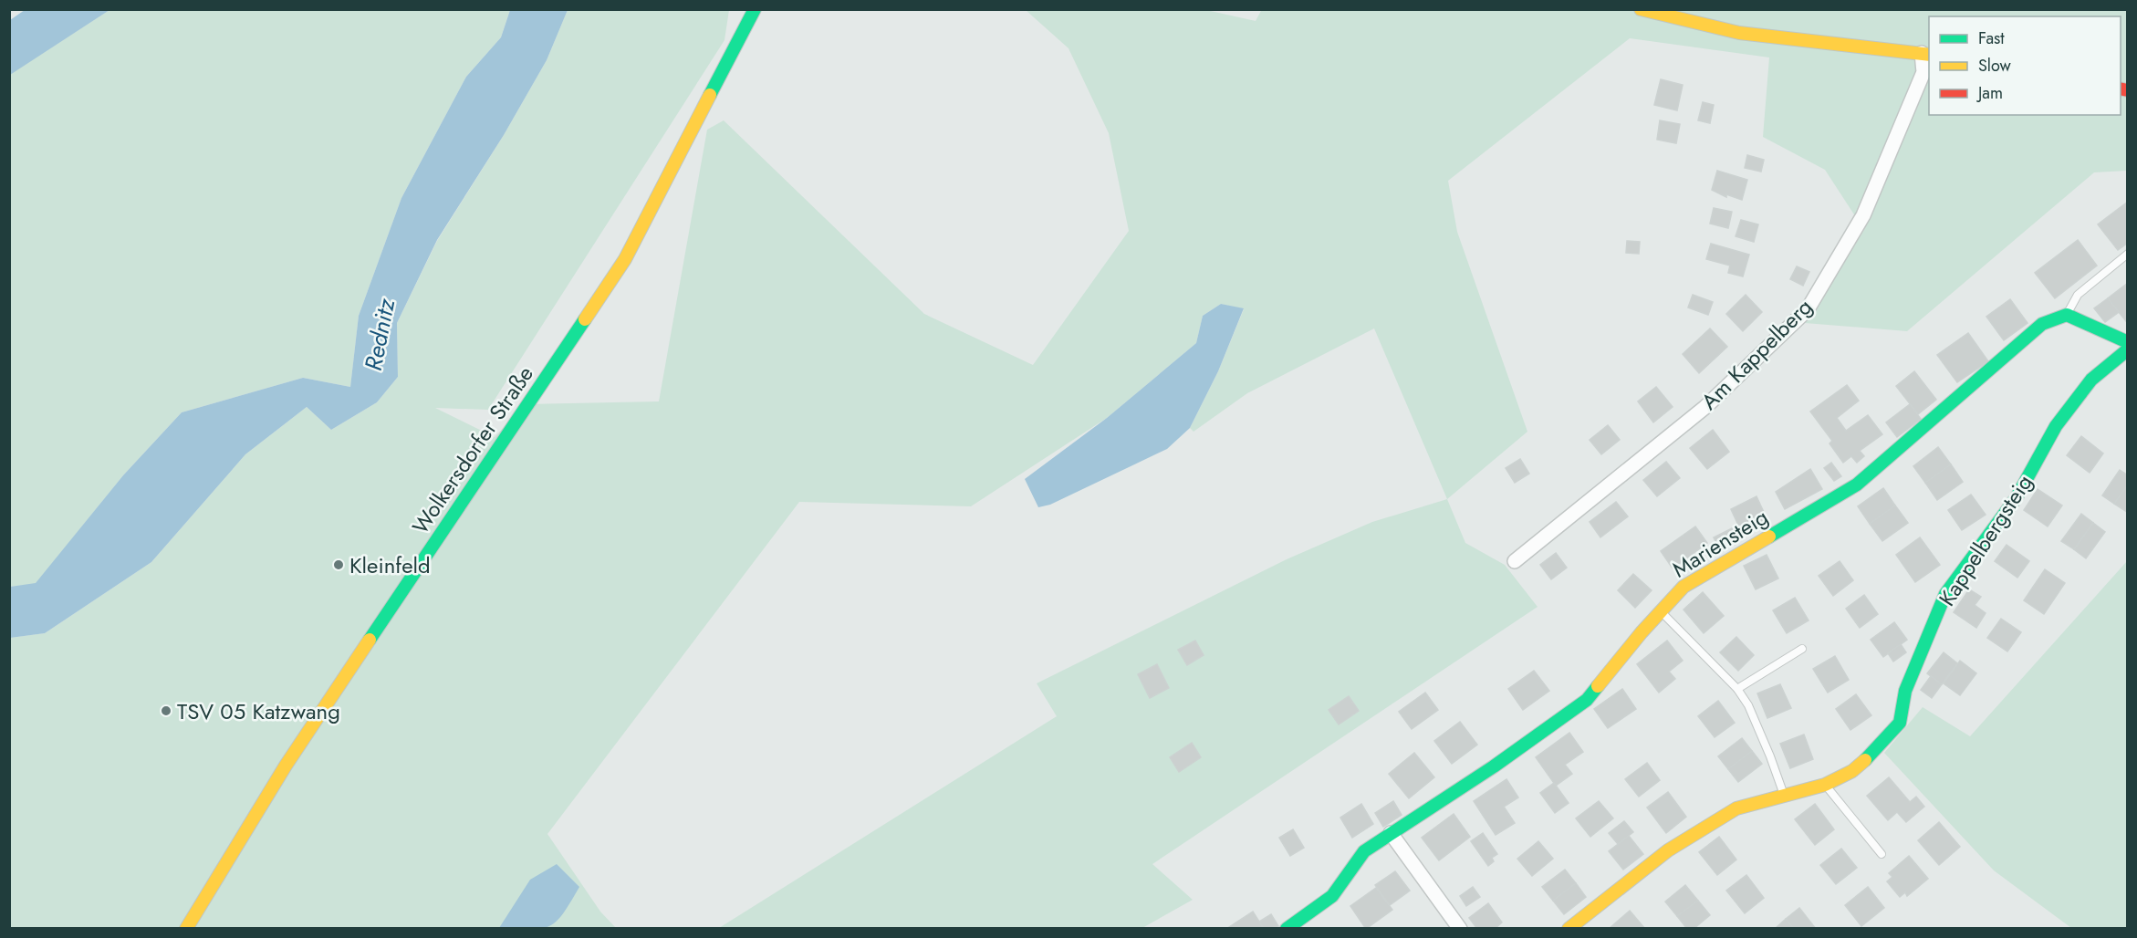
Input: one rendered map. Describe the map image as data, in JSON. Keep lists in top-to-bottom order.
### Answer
{
  "streets": {
    "street": [
      "Am Kappelberg",
      "Wolkersdorfer Straße",
      "Kappelbergsteig",
      "Mariensteig"
    ]
  },
  "water": ["Rednitz"],
  "places": ["Kleinfeld", "TSV 05 Katzwang"],
  "legend": ["Fast", "Slow", "Jam"]
}
